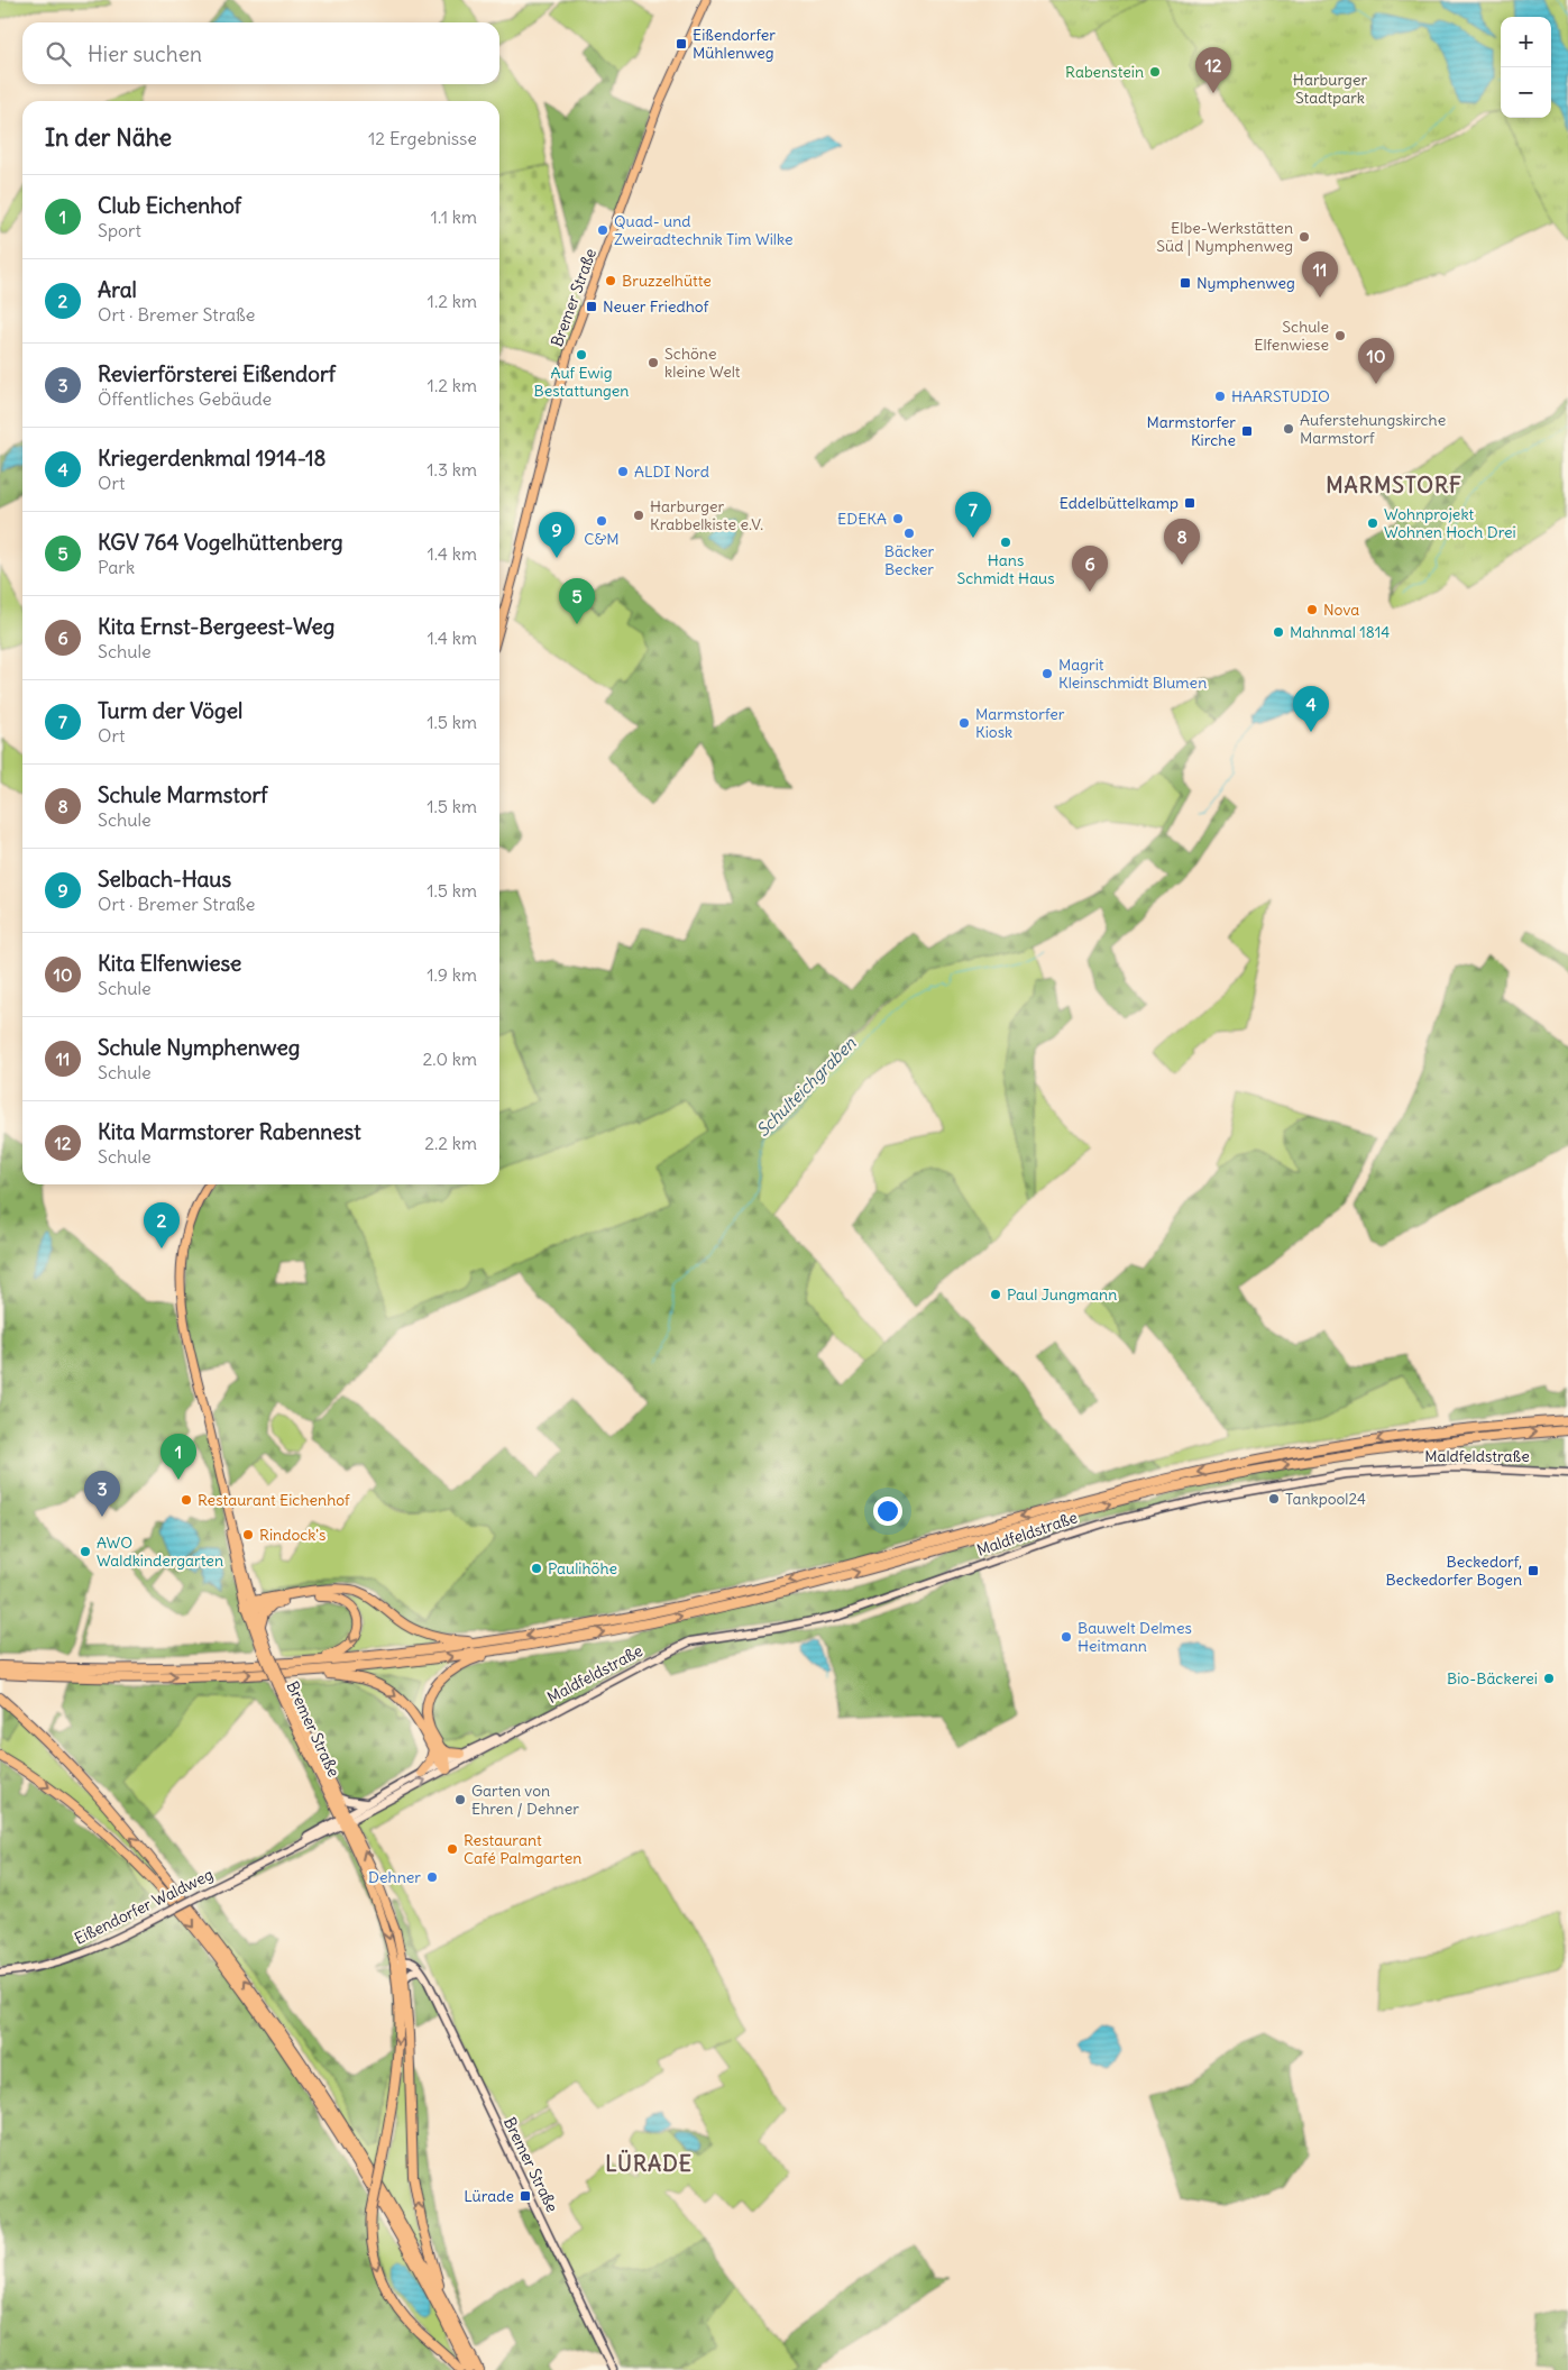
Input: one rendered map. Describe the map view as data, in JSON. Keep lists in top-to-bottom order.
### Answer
{
  "streets": {
    "main road": ["Bremer Straße", "Maldfeldstraße", "Eißendorfer Waldweg"]
  },
  "crossings": [
    ["Bremer Straße", "Maldfeldstraße"],
    ["Bremer Straße", "Eißendorfer Waldweg"],
    ["Maldfeldstraße", "Eißendorfer Waldweg"]
  ],
  "districts": ["MARMSTORF", "LÜRADE"],
  "water": ["Schulteichgraben"],
  "parks": ["Harburger Stadtpark"],
  "places": {
    "transit": [
      "Eißendorfer Mühlenweg",
      "Nymphenweg",
      "Neuer Friedhof",
      "Marmstorfer Kirche",
      "Eddelbüttelkamp",
      "Beckedorf, Beckedorfer Bogen",
      "Lürade"
    ],
    "other": [
      "Rabenstein",
      "Quad- und Zweiradtechnik Tim Wilke",
      "Elbe-Werkstätten Süd | Nymphenweg",
      "Bruzzelhütte",
      "Schule Elfenwiese",
      "Auf Ewig Bestattungen",
      "Schöne kleine Welt",
      "HAARSTUDIO",
      "Auferstehungskirche Marmstorf",
      "ALDI Nord",
      "Harburger Krabbelkiste e.V.",
      "EDEKA",
      "C&M",
      "Wohnprojekt Wohnen Hoch Drei",
      "Bäcker Becker",
      "Hans Schmidt Haus",
      "Nova",
      "Mahnmal 1814",
      "Magrit Kleinschmidt Blumen",
      "Marmstorfer Kiosk",
      "Paul Jungmann",
      "Tankpool24",
      "Restaurant Eichenhof",
      "Rindock's",
      "AWO Waldkindergarten",
      "Paulihöhe",
      "Bauwelt Delmes Heitmann",
      "Bio-Bäckerei",
      "Garten von Ehren / Dehner",
      "Restaurant Café Palmgarten",
      "Dehner"
    ]
  },
  "page": {
    "map_buttons": ["+", "−"],
    "search": "Hier suchen",
    "pins": [
      "12",
      "11",
      "10",
      "7",
      "9",
      "8",
      "6",
      "5",
      "4",
      "2",
      "1",
      "3"
    ],
    "heading": ["In der Nähe", "12 Ergebnisse"],
    "list": [
      {
        "mark": "1",
        "name": "Club Eichenhof",
        "note": "Sport",
        "value": "1.1 km"
      },
      {
        "mark": "2",
        "name": "Aral",
        "note": "Ort · Bremer Straße",
        "value": "1.2 km"
      },
      {
        "mark": "3",
        "name": "Revierförsterei Eißendorf",
        "note": "Öffentliches Gebäude",
        "value": "1.2 km"
      },
      {
        "mark": "4",
        "name": "Kriegerdenkmal 1914-18",
        "note": "Ort",
        "value": "1.3 km"
      },
      {
        "mark": "5",
        "name": "KGV 764 Vogelhüttenberg",
        "note": "Park",
        "value": "1.4 km"
      },
      {
        "mark": "6",
        "name": "Kita Ernst-Bergeest-Weg",
        "note": "Schule",
        "value": "1.4 km"
      },
      {
        "mark": "7",
        "name": "Turm der Vögel",
        "note": "Ort",
        "value": "1.5 km"
      },
      {
        "mark": "8",
        "name": "Schule Marmstorf",
        "note": "Schule",
        "value": "1.5 km"
      },
      {
        "mark": "9",
        "name": "Selbach-Haus",
        "note": "Ort · Bremer Straße",
        "value": "1.5 km"
      },
      {
        "mark": "10",
        "name": "Kita Elfenwiese",
        "note": "Schule",
        "value": "1.9 km"
      },
      {
        "mark": "11",
        "name": "Schule Nymphenweg",
        "note": "Schule",
        "value": "2.0 km"
      },
      {
        "mark": "12",
        "name": "Kita Marmstorer Rabennest",
        "note": "Schule",
        "value": "2.2 km"
      }
    ]
  }
}
